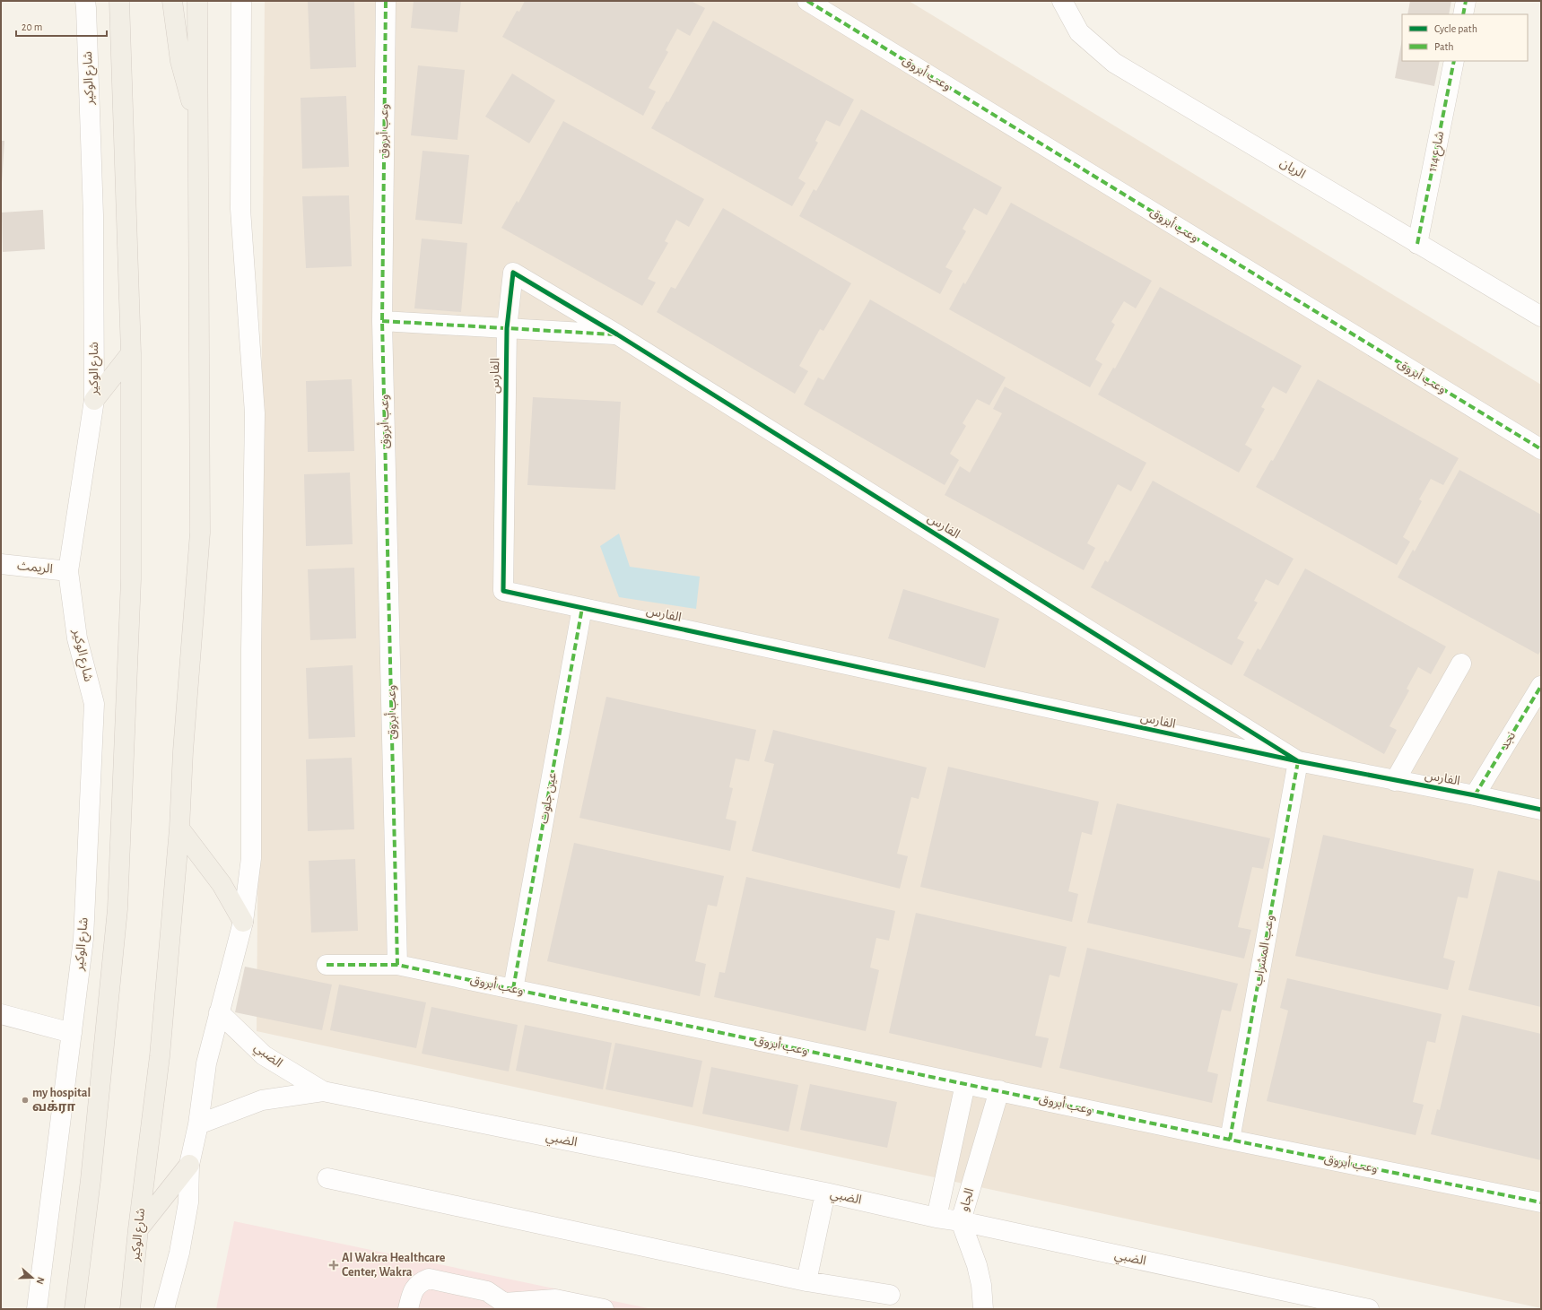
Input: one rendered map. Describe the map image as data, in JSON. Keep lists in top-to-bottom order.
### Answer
{
  "streets": {
    "main road": ["شارع الوكير"],
    "street": [
      "وعب أبروق",
      "شارع 114",
      "الريان",
      "الفارس",
      "الريمث",
      "نجد",
      "عين جلوت",
      "وعب المشراب",
      "الضبي",
      "الجاو"
    ]
  },
  "crossings": [
    ["وعب أبروق", "الفارس"],
    ["وعب أبروق", "عين جلوت"],
    ["وعب أبروق", "وعب المشراب"],
    ["وعب أبروق", "الجاو"],
    ["شارع الوكير", "الريمث"],
    ["شارع 114", "الريان"],
    ["الفارس", "نجد"],
    ["الفارس", "عين جلوت"],
    ["الفارس", "وعب المشراب"],
    ["الضبي", "الجاو"]
  ],
  "places": {
    "other": ["my hospital வக்ரா"],
    "health": ["Al Wakra Healthcare Center, Wakra"]
  },
  "legend": ["Cycle path", "Path"],
  "scale_bar": "20 m",
  "north": "right"
}
